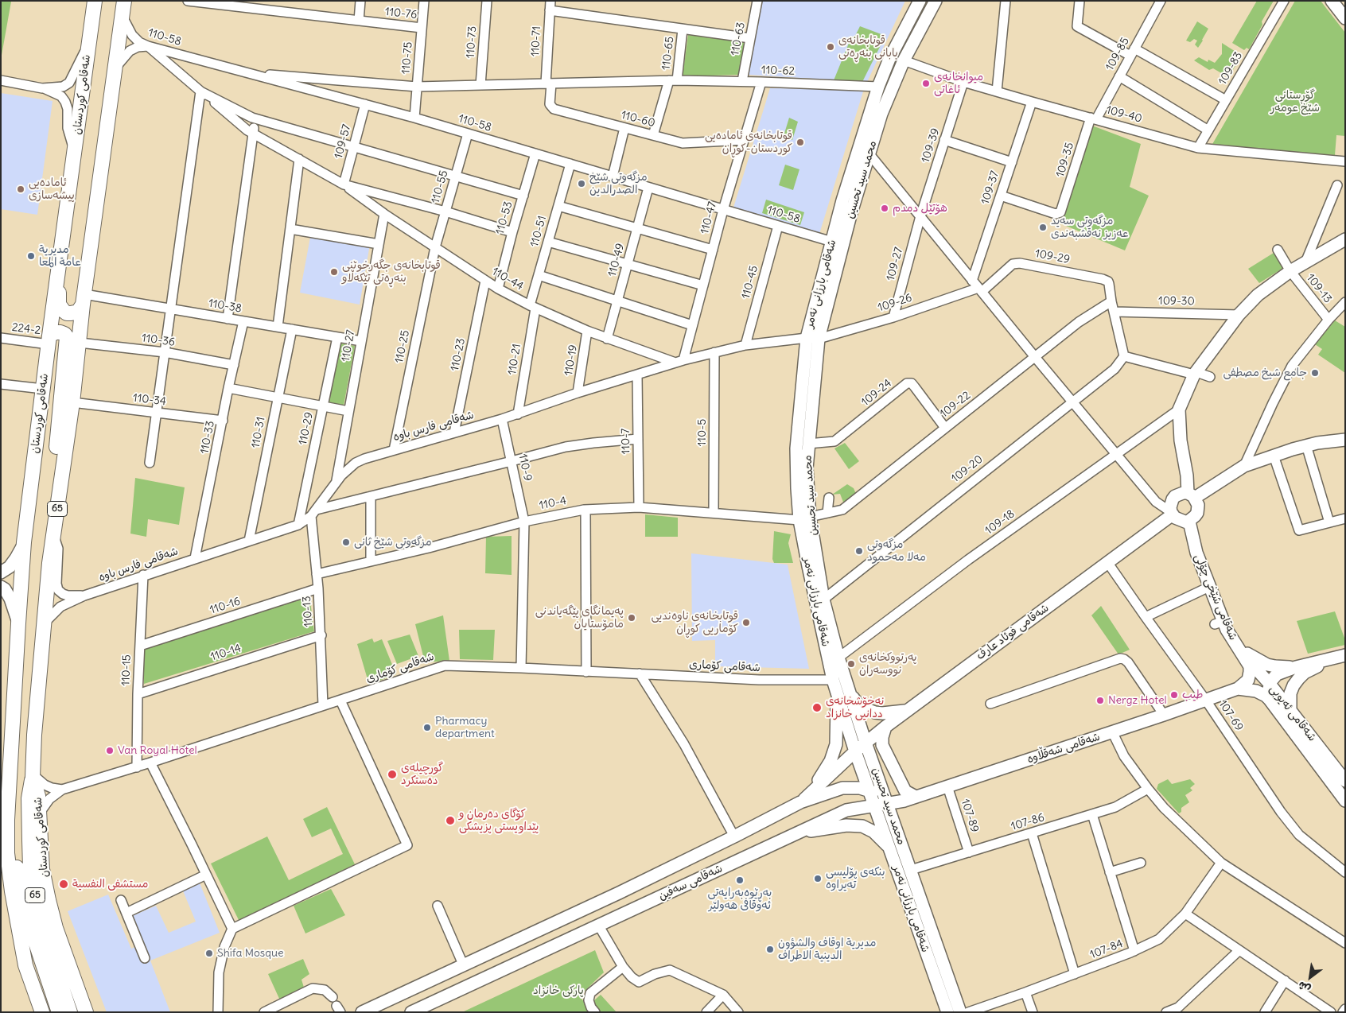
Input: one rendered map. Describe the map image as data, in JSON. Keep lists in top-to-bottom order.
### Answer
{
  "streets": {
    "highway": ["شەقامی کوردستان", "65"],
    "main road": [
      "محمد سید تحسین",
      "شەقامی بارزانی نەمر",
      "شەقامی شێخی چۆلی",
      "شەقامی فوئاد عارف",
      "شەقامی ئەیوبی",
      "شەقامی شەقڵاوە",
      "شەقامی سەفین"
    ],
    "street": [
      "110-76",
      "110-58",
      "110-63",
      "110-71",
      "110-73",
      "110-65",
      "109-85",
      "110-75",
      "109-83",
      "110-62",
      "109-40",
      "110-60",
      "109-57",
      "109-39",
      "109-35",
      "110-55",
      "109-37",
      "110-53",
      "110-47",
      "110-51",
      "109-29",
      "110-49",
      "109-27",
      "110-44",
      "110-45",
      "109-13",
      "109-30",
      "109-26",
      "110-38",
      "224-2",
      "110-36",
      "110-27",
      "110-25",
      "110-23",
      "110-21",
      "110-19",
      "109-24",
      "110-34",
      "109-22",
      "شەقامی فارس باوە",
      "110-29",
      "110-31",
      "110-5",
      "110-33",
      "110-7",
      "110-9",
      "109-20",
      "110-4",
      "109-18",
      "110-16",
      "110-13",
      "110-14",
      "شەقامی کۆماری",
      "110-15",
      "107-69",
      "107-89",
      "107-86",
      "107-84"
    ]
  },
  "crossings": [
    ["110-76", "110-75"],
    ["110-58", "110-75"],
    ["110-58", "110-62"],
    ["110-58", "شەقامی کوردستان"],
    ["110-58", "109-57"],
    ["110-58", "110-55"],
    ["110-58", "110-53"],
    ["110-58", "110-47"],
    ["110-58", "110-51"],
    ["110-58", "110-49"],
    ["110-58", "110-45"],
    ["110-58", "شەقامی بارزانی نەمر"],
    ["110-63", "110-62"],
    ["110-71", "110-62"],
    ["110-71", "110-60"],
    ["110-73", "110-62"],
    ["110-65", "110-62"],
    ["110-65", "110-60"],
    ["109-85", "109-40"],
    ["109-85", "109-35"],
    ["110-75", "110-62"],
    ["109-83", "109-40"],
    ["110-62", "110-60"],
    ["110-62", "110-47"],
    ["110-62", "شەقامی بارزانی نەمر"],
    ["شەقامی کوردستان", "110-38"],
    ["شەقامی کوردستان", "224-2"],
    ["شەقامی کوردستان", "110-36"],
    ["شەقامی کوردستان", "110-34"],
    ["شەقامی کوردستان", "شەقامی فارس باوە"],
    ["109-40", "109-39"],
    ["109-40", "109-35"],
    ["109-40", "محمد سید تحسین"],
    ["109-40", "109-37"],
    ["110-60", "110-47"],
    ["109-57", "110-44"],
    ["109-39", "109-27"],
    ["109-35", "109-37"],
    ["محمد سید تحسین", "شەقامی بارزانی نەمر"],
    ["محمد سید تحسین", "109-26"],
    ["محمد سید تحسین", "109-24"],
    ["محمد سید تحسین", "109-22"],
    ["محمد سید تحسین", "شەقامی فارس باوە"],
    ["محمد سید تحسین", "109-20"],
    ["محمد سید تحسین", "110-4"],
    ["محمد سید تحسین", "109-18"],
    ["محمد سید تحسین", "شەقامی فوئاد عارف"],
    ["محمد سید تحسین", "شەقامی شەقڵاوە"],
    ["محمد سید تحسین", "107-86"],
    ["محمد سید تحسین", "شەقامی سەفین"],
    ["110-55", "110-44"],
    ["110-55", "110-25"],
    ["110-53", "110-44"],
    ["110-47", "110-44"],
    ["110-47", "شەقامی فارس باوە"],
    ["110-51", "110-44"],
    ["110-51", "110-21"],
    ["109-29", "109-26"],
    ["109-29", "109-22"],
    ["110-49", "110-44"],
    ["109-27", "109-26"],
    ["110-44", "110-27"],
    ["110-44", "110-25"],
    ["110-44", "110-23"],
    ["110-44", "110-21"],
    ["110-44", "110-19"],
    ["110-44", "شەقامی فارس باوە"],
    ["110-45", "شەقامی فارس باوە"],
    ["شەقامی بارزانی نەمر", "109-26"],
    ["شەقامی بارزانی نەمر", "109-22"],
    ["شەقامی بارزانی نەمر", "شەقامی فارس باوە"],
    ["شەقامی بارزانی نەمر", "110-4"],
    ["شەقامی بارزانی نەمر", "شەقامی فوئاد عارف"],
    ["شەقامی بارزانی نەمر", "شەقامی کۆماری"],
    ["شەقامی بارزانی نەمر", "شەقامی سەفین"],
    ["109-26", "شەقامی فارس باوە"],
    ["110-38", "110-27"],
    ["110-38", "110-29"],
    ["110-38", "110-31"],
    ["110-38", "110-33"],
    ["110-36", "110-33"],
    ["110-27", "شەقامی فارس باوە"],
    ["110-25", "شەقامی فارس باوە"],
    ["110-23", "شەقامی فارس باوە"],
    ["110-21", "شەقامی فارس باوە"],
    ["110-19", "شەقامی فارس باوە"],
    ["109-24", "109-22"],
    ["110-34", "110-33"],
    ["109-22", "110-4"],
    ["شەقامی فارس باوە", "110-29"],
    ["شەقامی فارس باوە", "110-31"],
    ["شەقامی فارس باوە", "110-5"],
    ["شەقامی فارس باوە", "110-33"],
    ["شەقامی فارس باوە", "110-7"],
    ["شەقامی فارس باوە", "110-9"],
    ["شەقامی فارس باوە", "110-13"],
    ["شەقامی فارس باوە", "110-15"],
    ["110-5", "110-4"],
    ["110-7", "110-4"],
    ["110-9", "110-4"],
    ["110-9", "شەقامی کۆماری"],
    ["110-4", "110-13"],
    ["شەقامی شێخی چۆلی", "شەقامی فوئاد عارف"],
    ["شەقامی شێخی چۆلی", "شەقامی ئەیوبی"],
    ["شەقامی شێخی چۆلی", "شەقامی شەقڵاوە"],
    ["110-16", "110-13"],
    ["110-16", "110-15"],
    ["110-13", "110-14"],
    ["110-13", "شەقامی کۆماری"],
    ["شەقامی فوئاد عارف", "107-69"],
    ["شەقامی فوئاد عارف", "شەقامی سەفین"],
    ["110-14", "110-15"],
    ["شەقامی کۆماری", "110-15"],
    ["شەقامی ئەیوبی", "شەقامی شەقڵاوە"],
    ["107-69", "شەقامی شەقڵاوە"],
    ["شەقامی شەقڵاوە", "107-89"],
    ["شەقامی شەقڵاوە", "شەقامی سەفین"],
    ["107-89", "107-86"]
  ],
  "parks": ["گۆڕستانی شێخ عومەر", "پارکی خانزاد"],
  "places": [
    "قوتابخانەی بابانی بنەڕەتی",
    "میوانخانەی ئاغاتی",
    "قوتابخانەی ئامادەیی کوردستان-کوڕان",
    "مزگەوتی شێخ الصدرالدين",
    "ئامادەیی پیشەسازی",
    "هۆتێل دمدم",
    "مزگەوتی سەید عەزیز نەقشبەندی",
    "مدیریة عامة المعا",
    "قوتابخانەی جگەرخوێنی بنەڕەتی تێکەڵاو",
    "جامع شيخ مصطفى",
    "مزگەوتی شێخ ثانی",
    "مزگەوتی مەلا مەحمود",
    "پەیمانگای پێگەیاندنی مامۆستایان",
    "قوتابخانەی ناوەندیی کۆماریی کوڕان",
    "پەرتووکخانەی نووسەران",
    "طيب",
    "Nergz Hotel",
    "نەخۆشخانەی ددانیی خانزاد",
    "Pharmacy department",
    "Van Royal Hotel",
    "گورچیله‌ی ده‌ستكرد",
    "کۆگای دەرمان و پێداویستی پزیشکی",
    "بنکەی پۆلیسی تەیراوە",
    "بەڕێوەبەرایەتی ئەوقافی هەولێر",
    "مستشفى النفسية",
    "مديرية اوقاف والشؤون الدينية الاطراف",
    "Shifa Mosque"
  ],
  "north": "bottom left"
}
